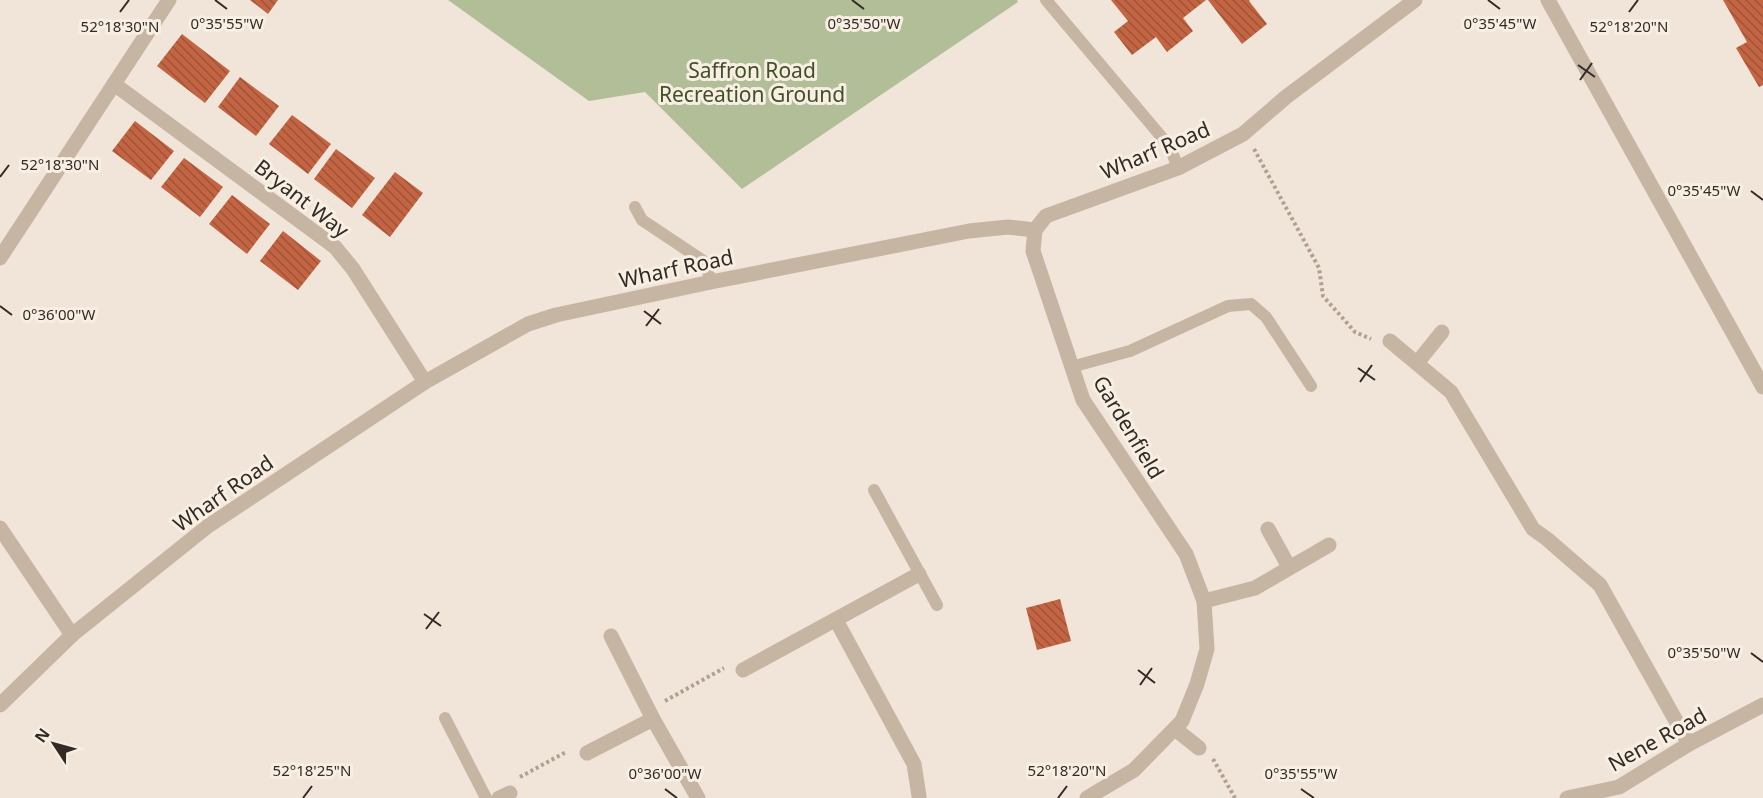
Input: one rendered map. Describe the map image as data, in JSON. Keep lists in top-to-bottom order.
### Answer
{
  "streets": {
    "street": [
      "Wharf Road",
      "Bryant Way",
      "Gardenfield",
      "Nene Road"
    ]
  },
  "crossings": [
    ["Wharf Road", "Bryant Way"],
    ["Wharf Road", "Gardenfield"]
  ],
  "parks": ["Saffron Road Recreation Ground"],
  "north": "top left",
  "coordinates": [
    "0°35'50\"W",
    "0°35'55\"W",
    "0°35'45\"W",
    "52°18'30\"N",
    "52°18'20\"N",
    "0°36'00\"W",
    "52°18'25\"N"
  ]
}
